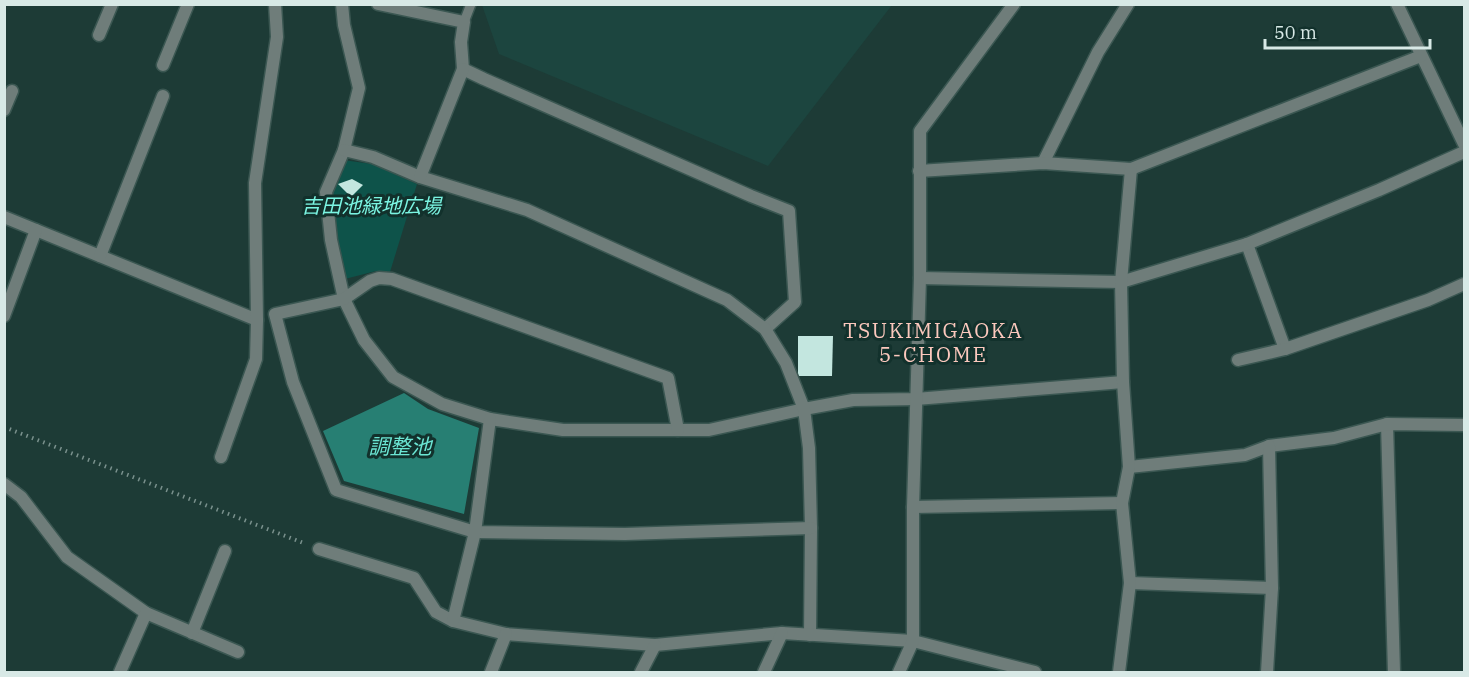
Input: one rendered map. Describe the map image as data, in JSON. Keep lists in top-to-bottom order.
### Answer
{
  "districts": ["TSUKIMIGAOKA 5-CHOME"],
  "water": ["調整池"],
  "parks": ["吉田池緑地広場"],
  "scale_bar": "50 m"
}
